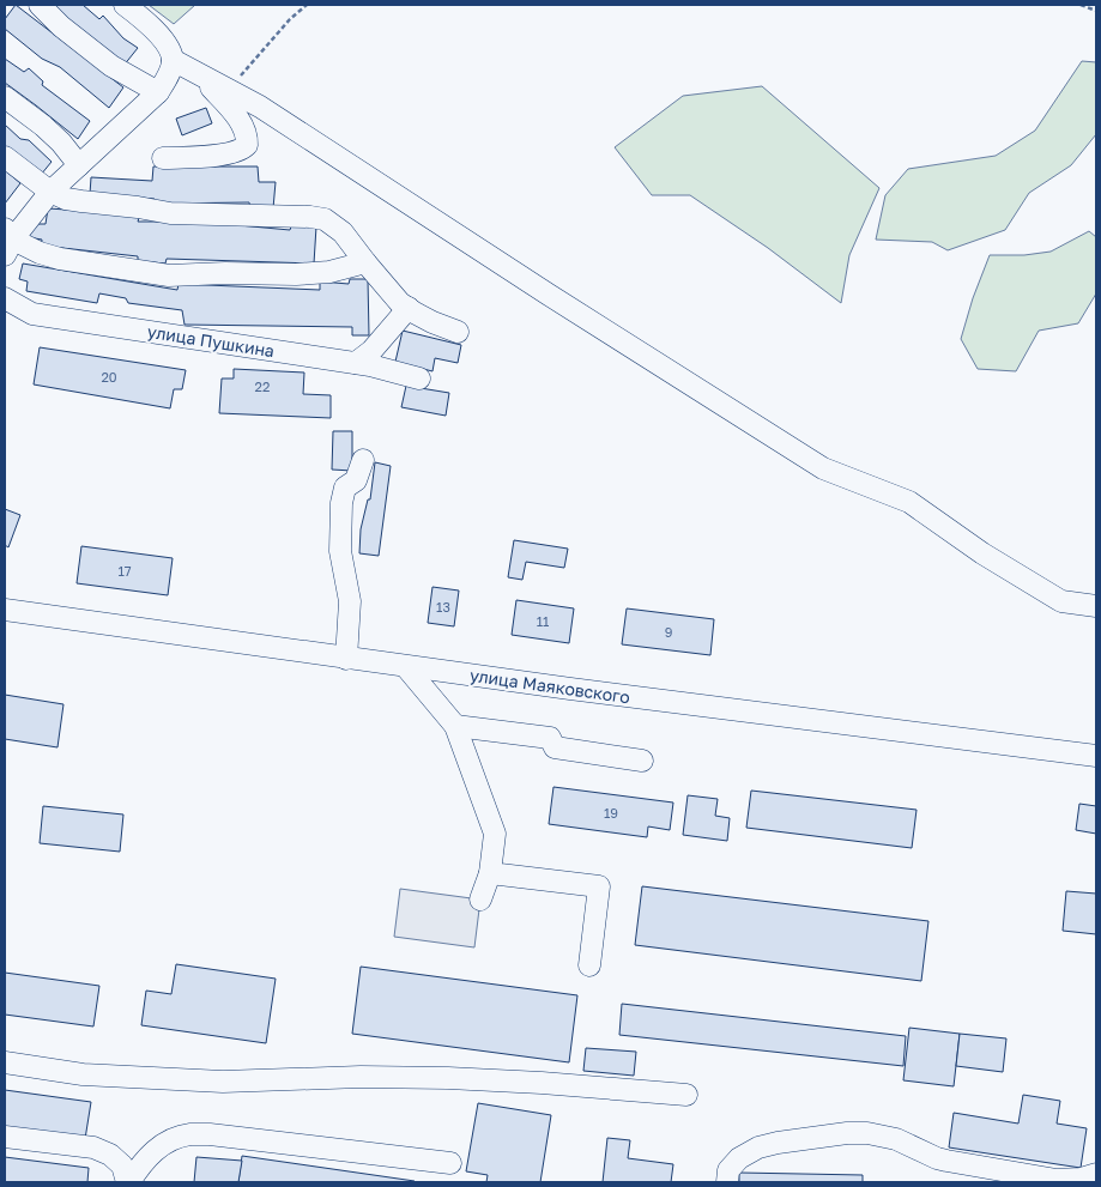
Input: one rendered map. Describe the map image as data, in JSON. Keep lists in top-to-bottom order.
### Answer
{
  "streets": {
    "street": ["улица Пушкина", "улица Маяковского"]
  },
  "house_numbers": [
    "20",
    "22",
    "17",
    "13",
    "11",
    "9",
    "19"
  ]
}
